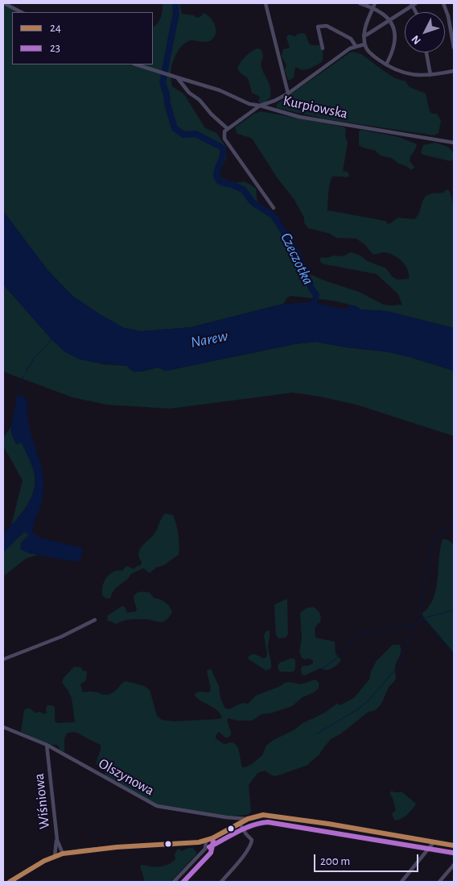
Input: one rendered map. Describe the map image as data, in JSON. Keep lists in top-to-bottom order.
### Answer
{
  "streets": {
    "street": ["Kurpiowska", "Olszynowa", "Wiśniowa"]
  },
  "crossings": [
    ["Olszynowa", "Wiśniowa"]
  ],
  "water": ["Czeczotka", "Narew"],
  "lines": ["transit line 24", "transit line 23"],
  "legend": ["24", "23"],
  "scale_bar": "200 m",
  "north": "bottom left"
}
